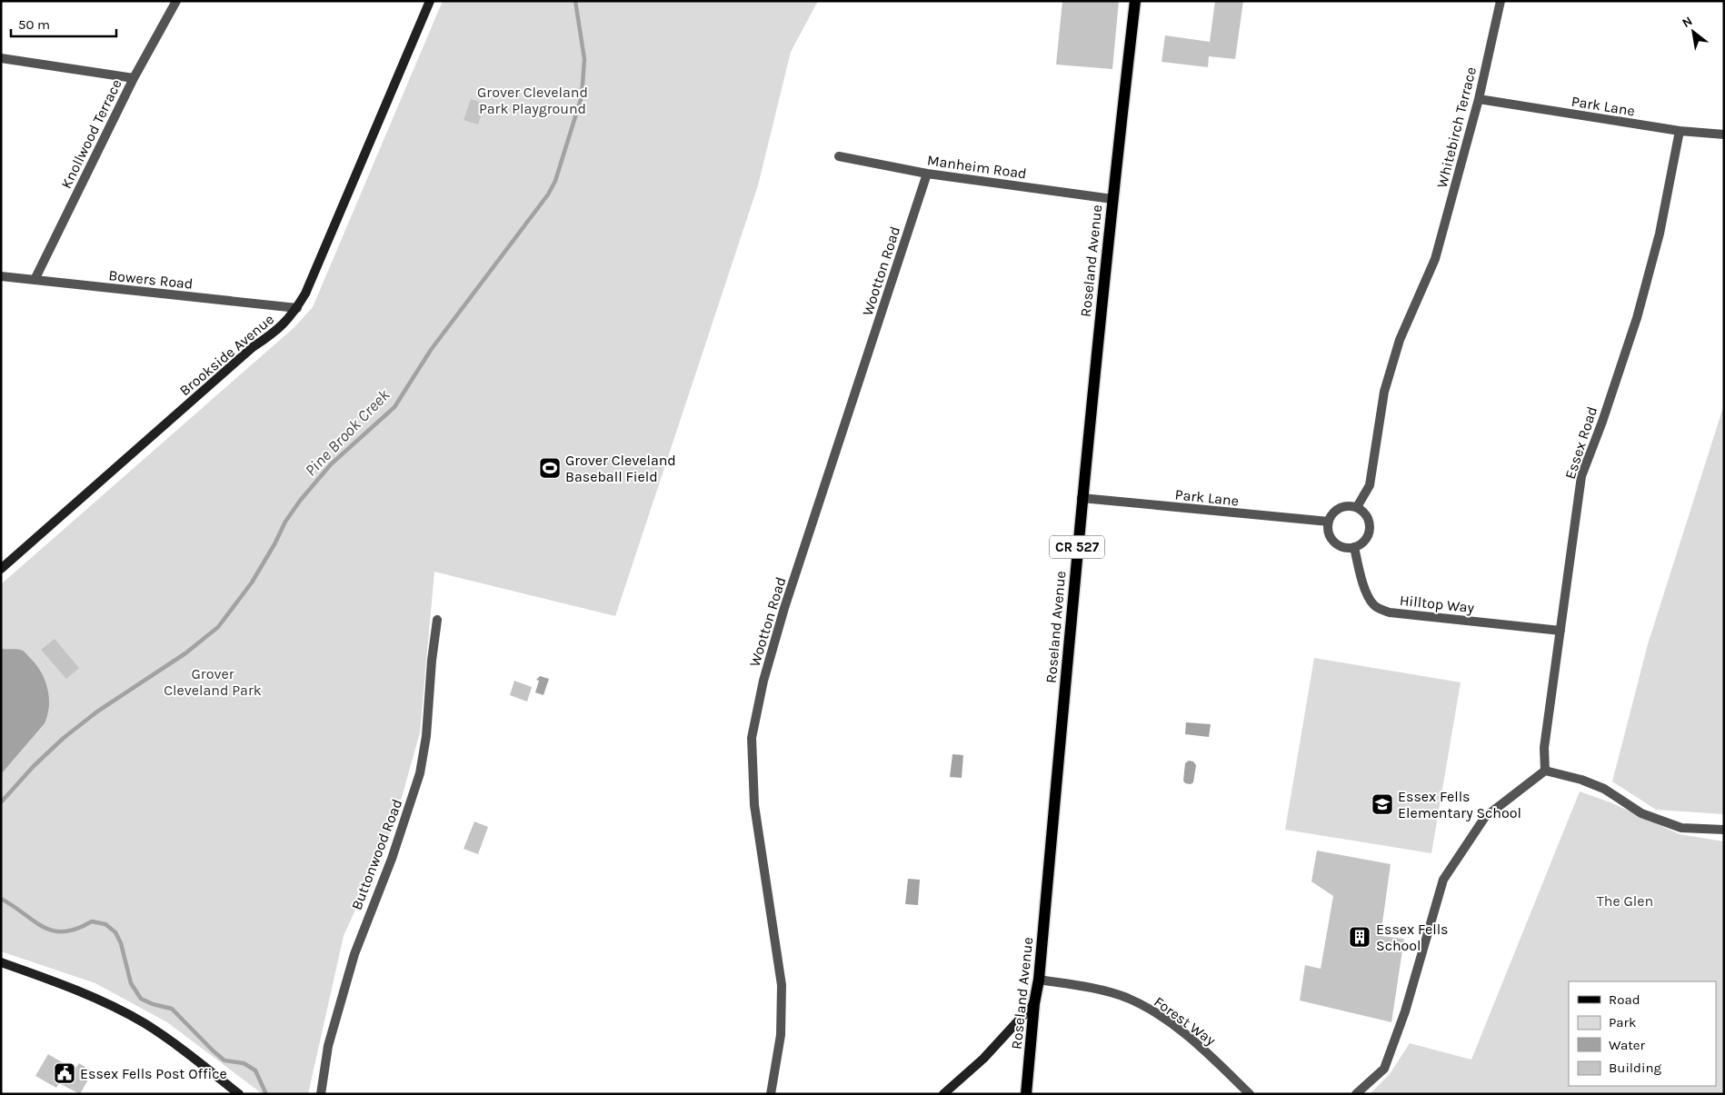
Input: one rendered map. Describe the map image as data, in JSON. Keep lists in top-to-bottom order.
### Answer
{
  "streets": {
    "main road": ["Roseland Avenue", "CR 527"],
    "street": [
      "Park Lane",
      "Whitebirch Terrace",
      "Knollwood Terrace",
      "Manheim Road",
      "Wootton Road",
      "Bowers Road",
      "Brookside Avenue",
      "Essex Road",
      "Hilltop Way",
      "Buttonwood Road",
      "Forest Way"
    ]
  },
  "crossings": [
    ["Park Lane", "Whitebirch Terrace"],
    ["Park Lane", "Roseland Avenue"],
    ["Park Lane", "Essex Road"],
    ["Park Lane", "Hilltop Way"],
    ["Whitebirch Terrace", "Hilltop Way"],
    ["Knollwood Terrace", "Bowers Road"],
    ["Manheim Road", "Roseland Avenue"],
    ["Manheim Road", "Wootton Road"],
    ["Roseland Avenue", "Forest Way"],
    ["Bowers Road", "Brookside Avenue"],
    ["Essex Road", "Hilltop Way"]
  ],
  "water": ["Pine Brook Creek"],
  "parks": ["Grover Cleveland Park Playground", "Grover Cleveland Park", "The Glen"],
  "places": {
    "sports": ["Grover Cleveland Baseball Field"],
    "school or university": ["Essex Fells Elementary School"],
    "building": ["Essex Fells School"],
    "public building": ["Essex Fells Post Office"]
  },
  "legend": [
    "Road",
    "Park",
    "Water",
    "Building"
  ],
  "scale_bar": "50 m",
  "north": "top left"
}
